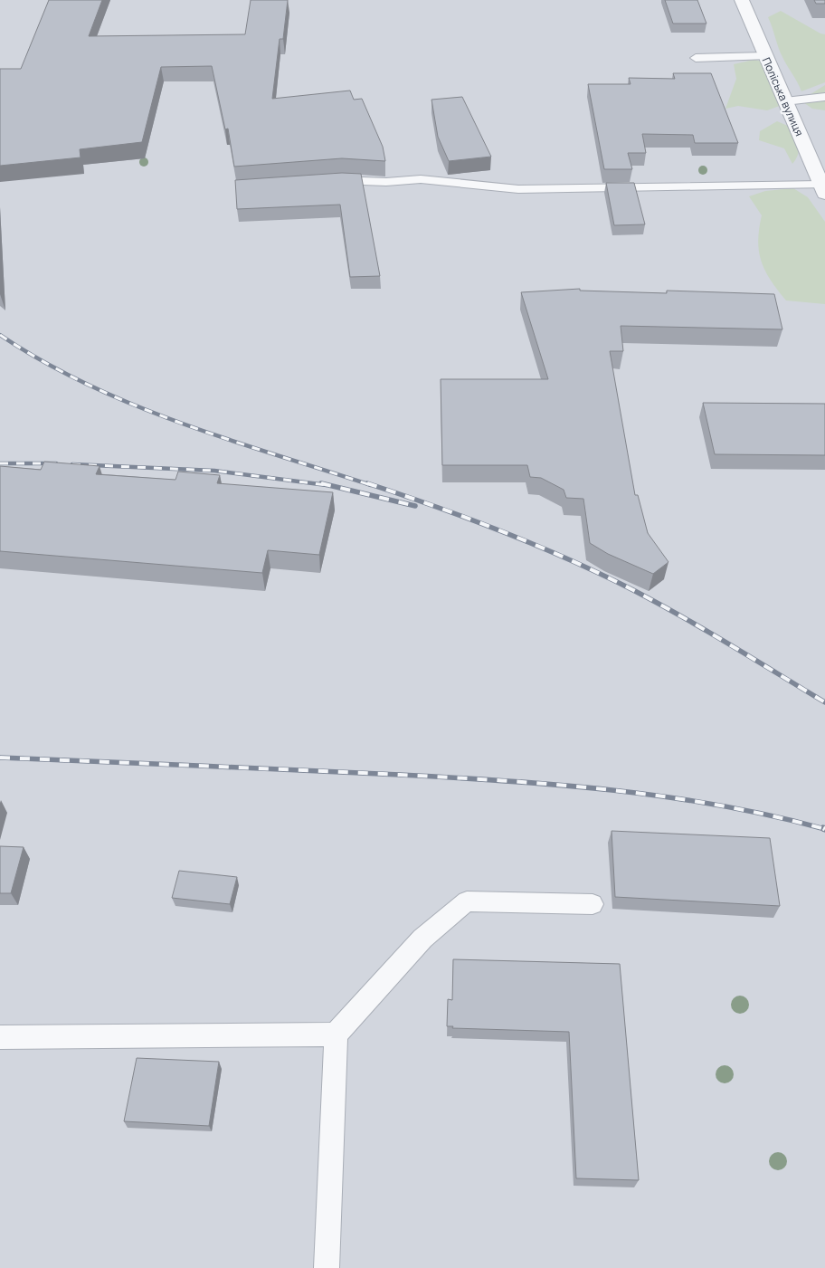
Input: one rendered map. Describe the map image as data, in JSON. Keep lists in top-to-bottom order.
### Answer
{
  "streets": {
    "street": ["Поліська вулиця"]
  }
}
